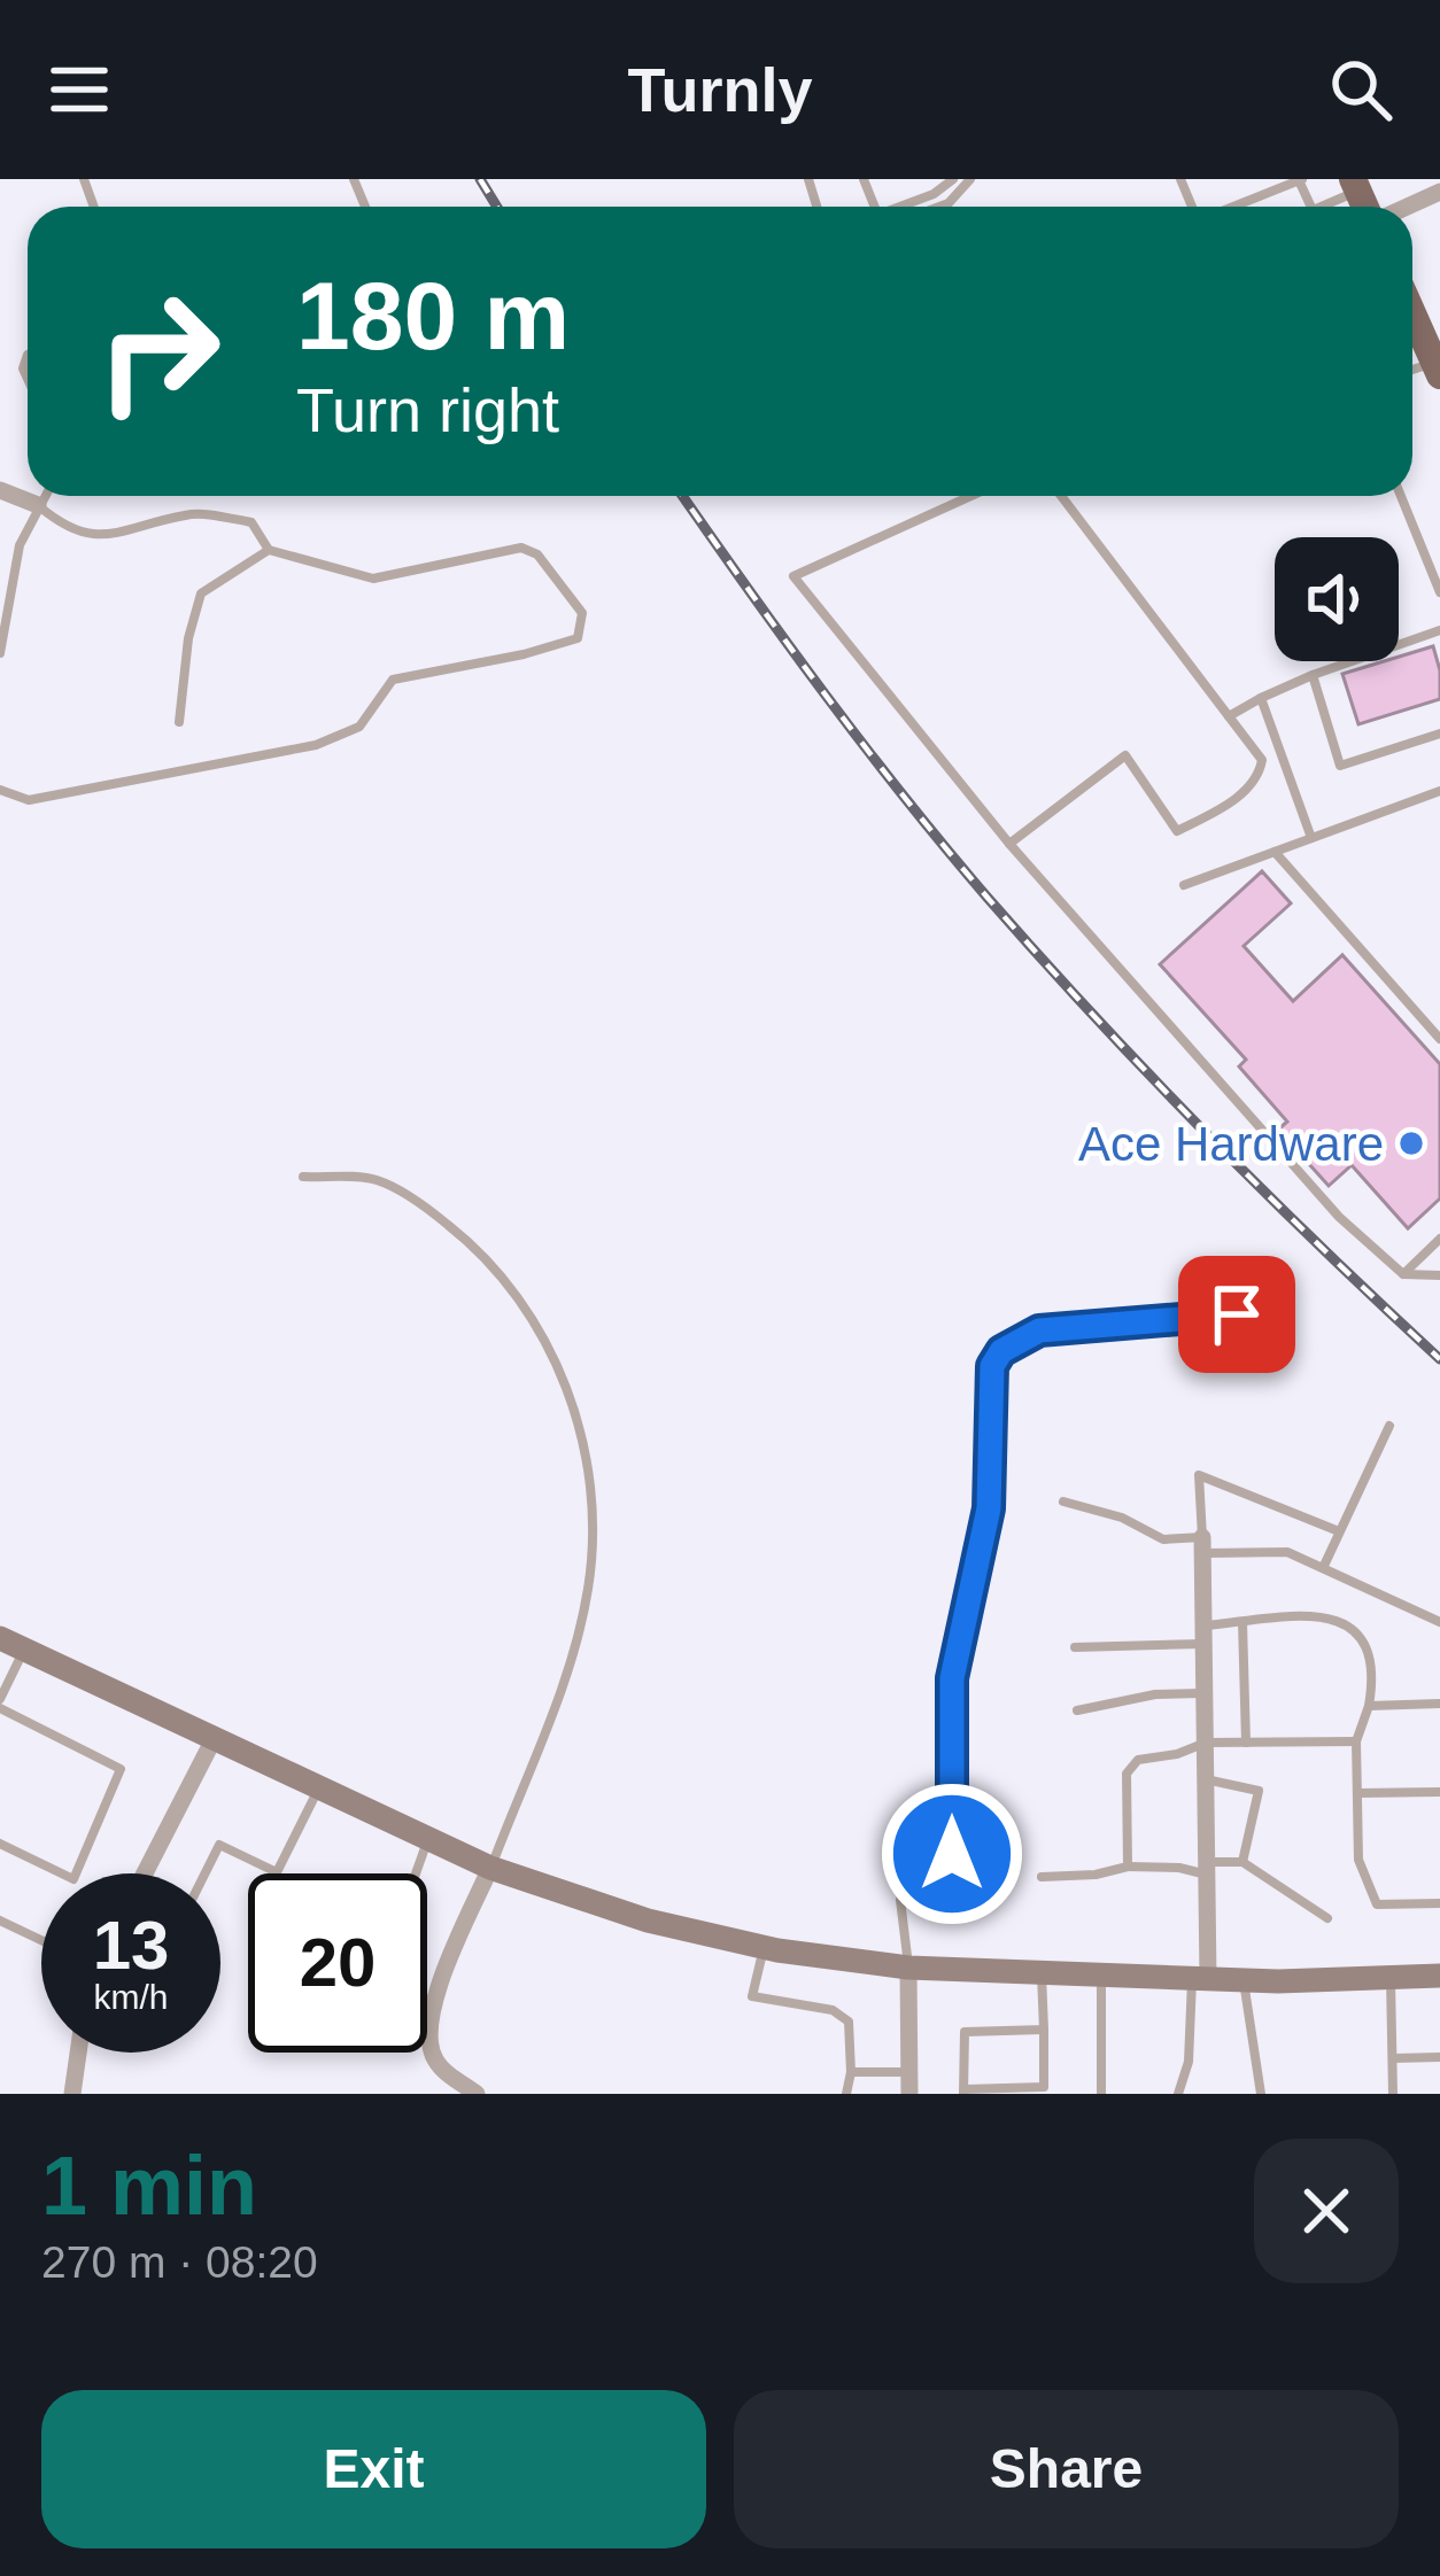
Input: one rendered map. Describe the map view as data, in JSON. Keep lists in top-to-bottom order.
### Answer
{
  "places": ["Ace Hardware"],
  "page": {
    "header": "Turnly",
    "turn": ["180 m", "Turn right"],
    "speed": "13 km/h",
    "limit": "20",
    "heading": ["1 min", "270 m · 08:20"],
    "buttons": ["Exit", "Share"]
  }
}
